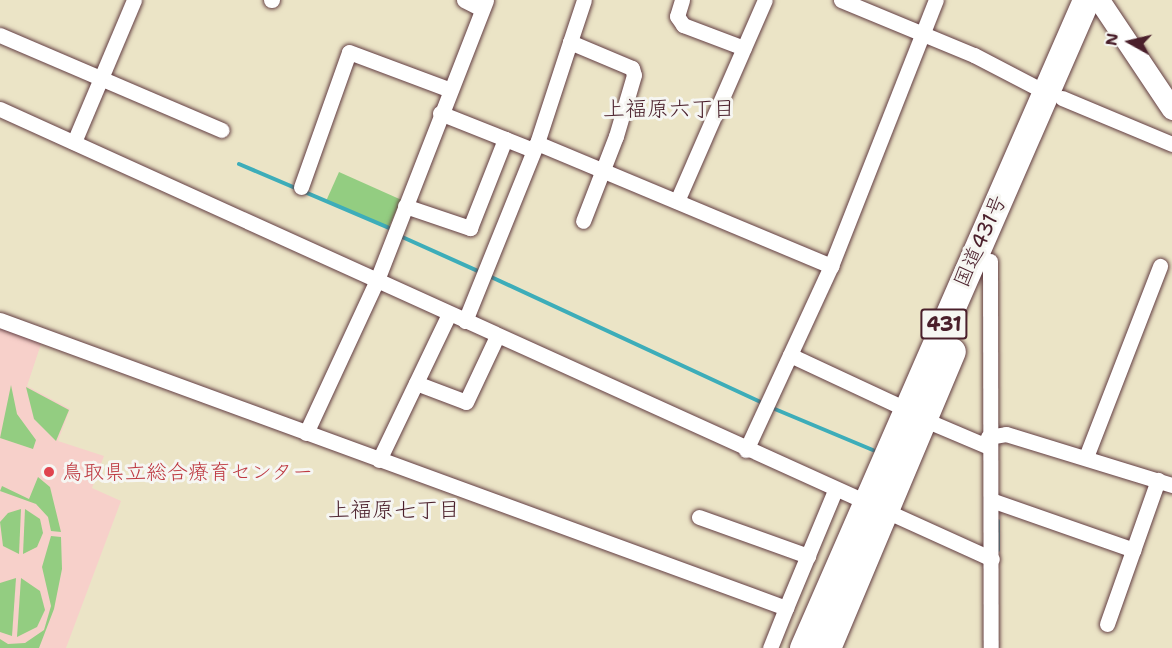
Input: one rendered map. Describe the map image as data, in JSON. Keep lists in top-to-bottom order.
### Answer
{
  "streets": {
    "highway": ["国道431号", "431"]
  },
  "districts": ["上福原六丁目", "上福原七丁目"],
  "places": ["鳥取県立総合療育センター"],
  "north": "left"
}
